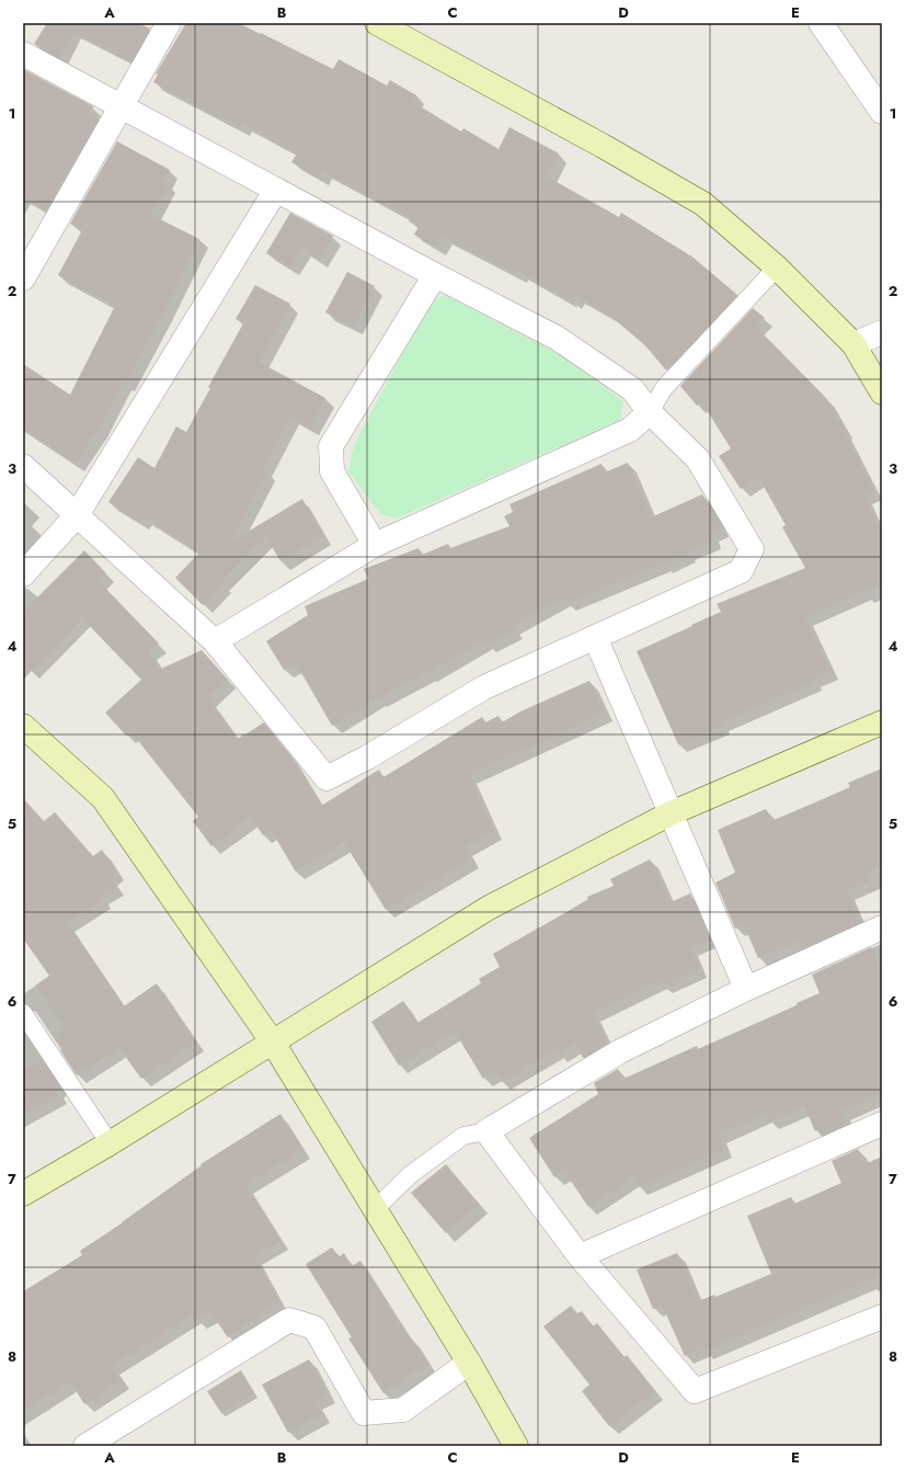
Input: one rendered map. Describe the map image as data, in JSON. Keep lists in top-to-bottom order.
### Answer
{
  "grid": {
    "columns": [
      "A",
      "B",
      "C",
      "D",
      "E"
    ],
    "rows": [
      "1",
      "2",
      "3",
      "4",
      "5",
      "6",
      "7",
      "8"
    ]
  }
}
